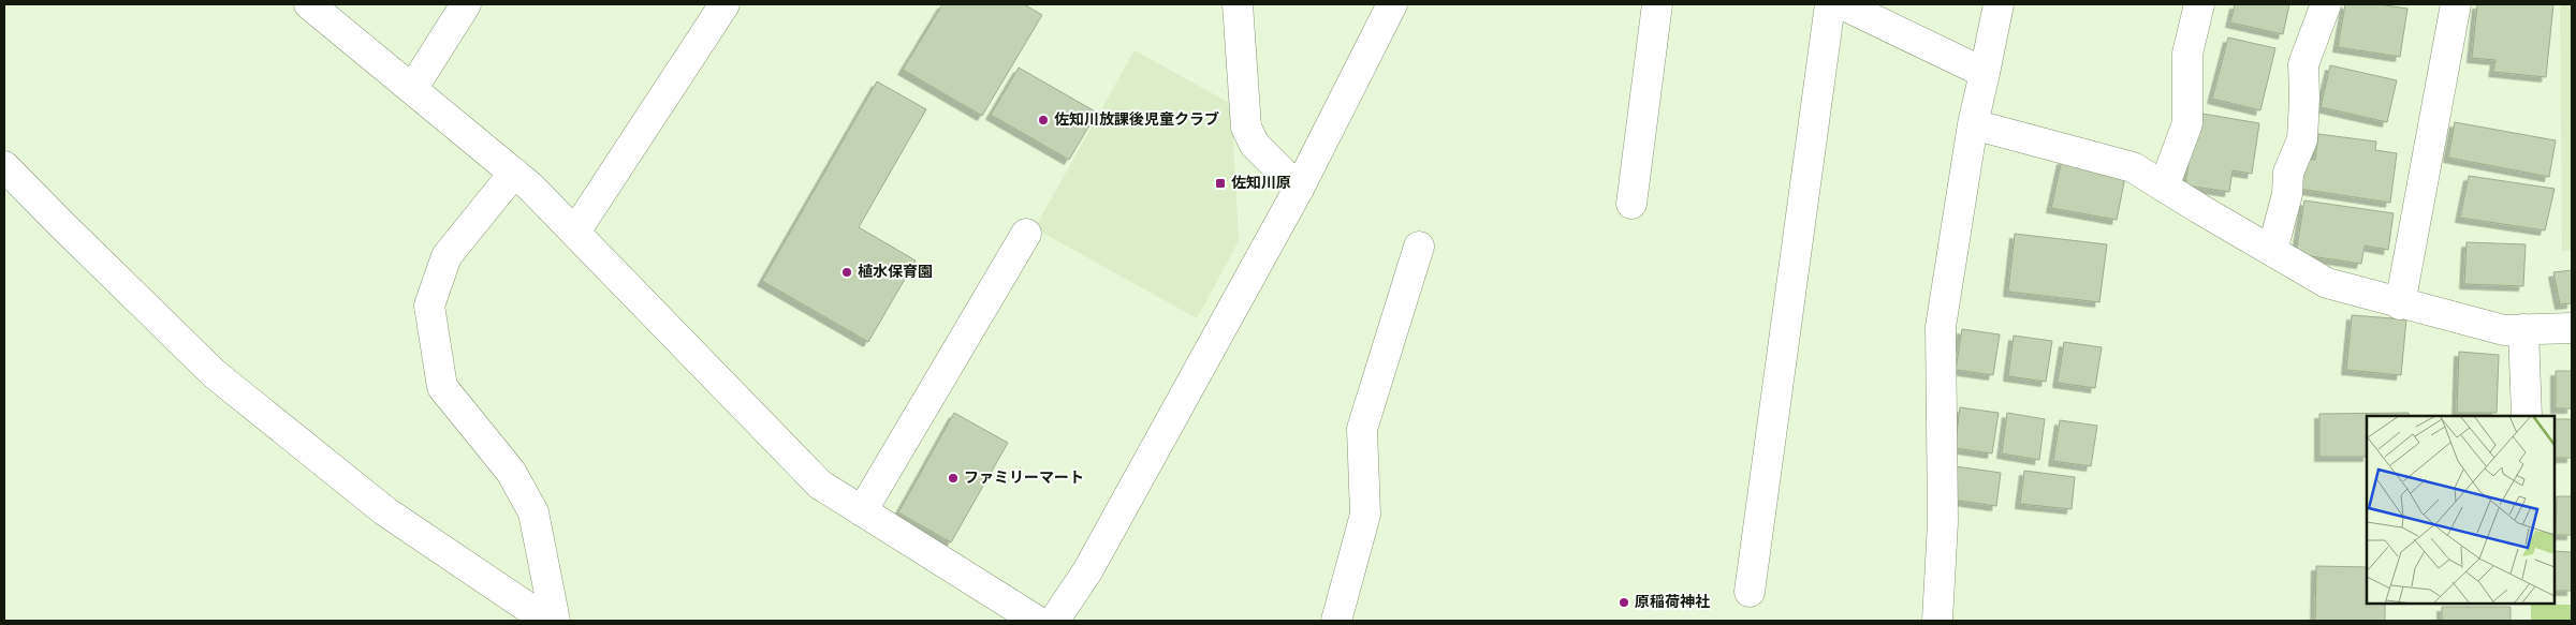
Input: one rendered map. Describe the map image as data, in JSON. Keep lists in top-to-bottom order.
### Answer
{
  "places": {
    "other": [
      "佐知川放課後児童クラブ",
      "植水保育園",
      "ファミリーマート",
      "原稲荷神社"
    ],
    "transit": ["佐知川原"]
  }
}
